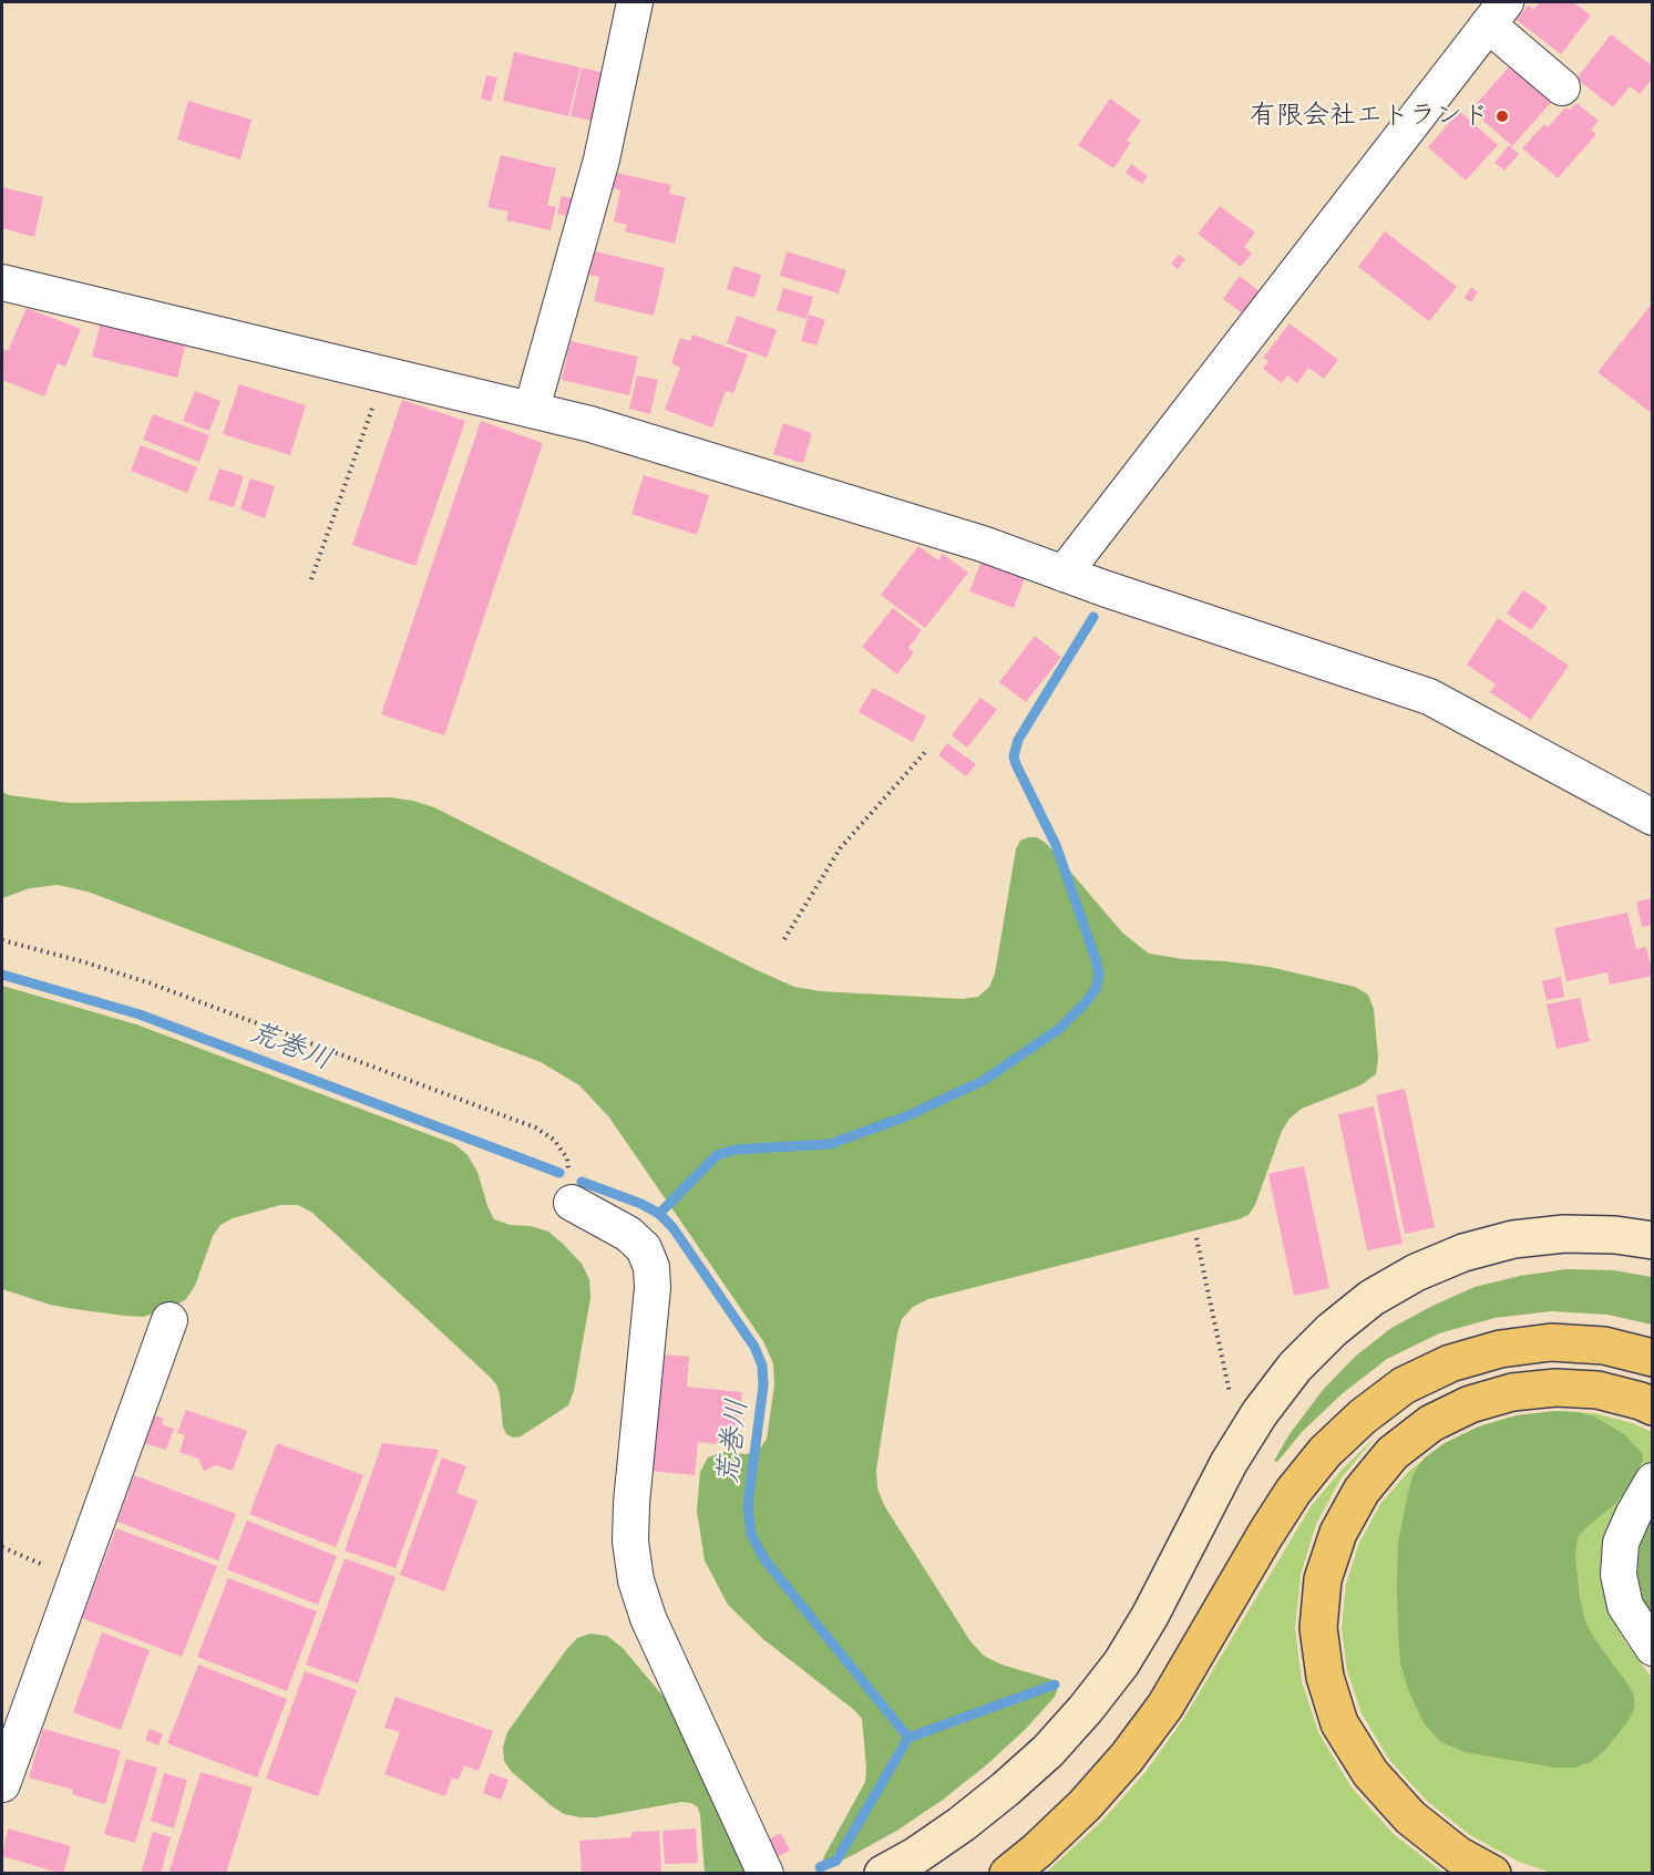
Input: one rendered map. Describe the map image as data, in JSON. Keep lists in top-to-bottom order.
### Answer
{
  "water": ["荒巻川"],
  "places": ["有限会社エトランド"]
}
